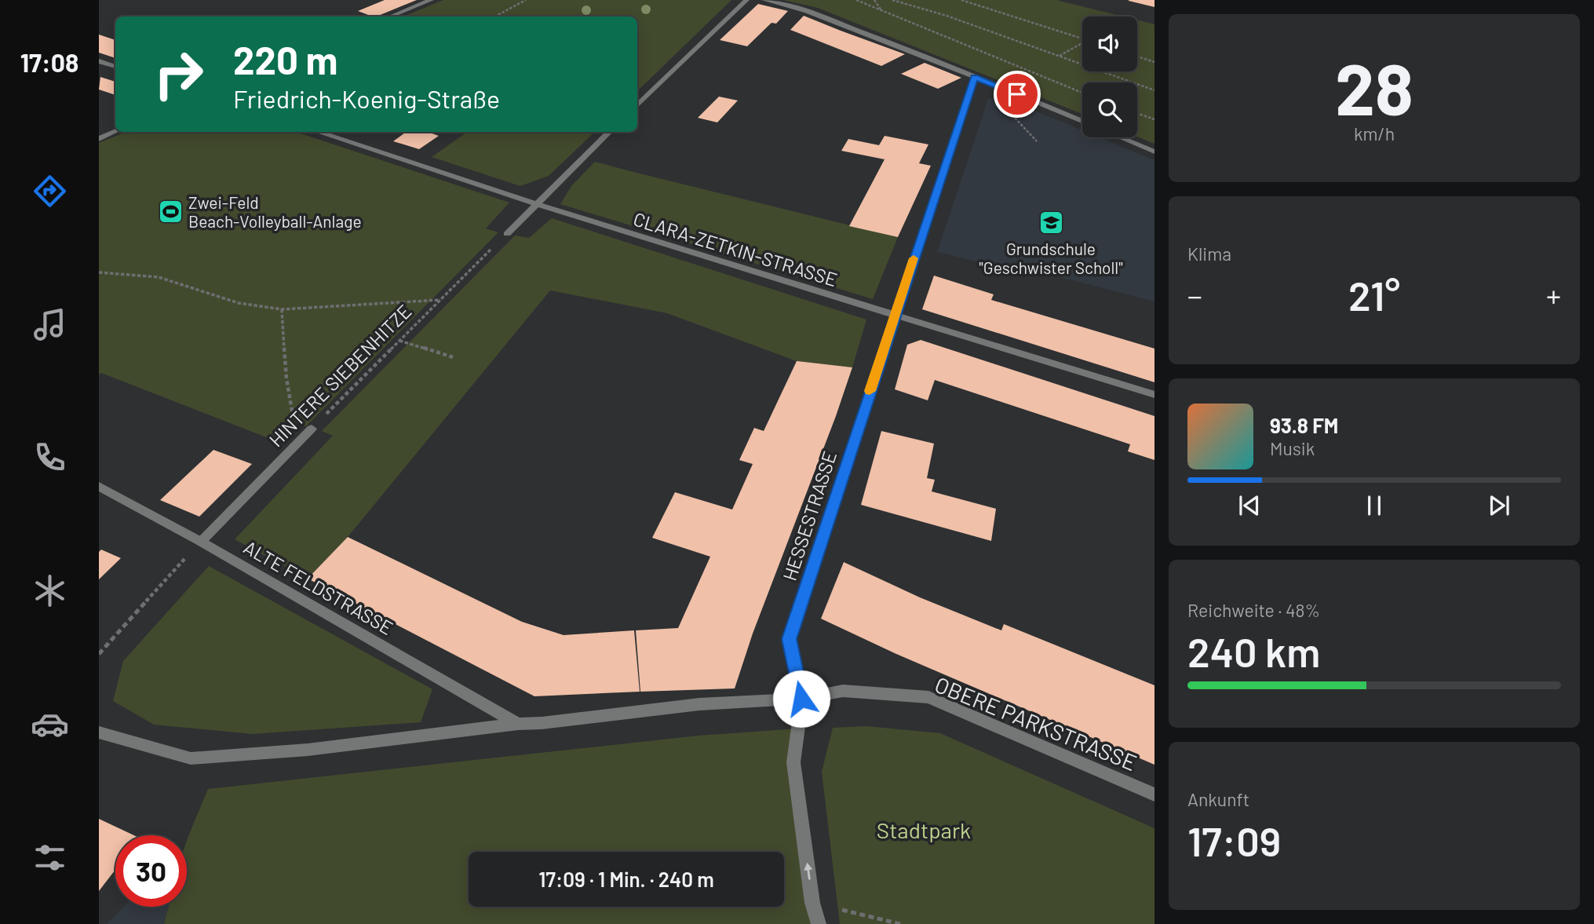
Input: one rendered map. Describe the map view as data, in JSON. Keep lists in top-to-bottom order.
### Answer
{
  "streets": {
    "street": [
      "CLARA-ZETKIN-STRASSE",
      "HINTERE SIEBENHITZE",
      "HESSESTRASSE",
      "ALTE FELDSTRASSE",
      "OBERE PARKSTRASSE"
    ]
  },
  "crossings": [
    ["CLARA-ZETKIN-STRASSE", "HESSESTRASSE"],
    ["HINTERE SIEBENHITZE", "ALTE FELDSTRASSE"],
    ["HESSESTRASSE", "OBERE PARKSTRASSE"]
  ],
  "parks": ["Stadtpark"],
  "places": {
    "sports": ["Zwei-Feld Beach-Volleyball-Anlage"],
    "school or university": ["Grundschule \"Geschwister Scholl\""]
  },
  "page": {
    "tabs": "17:08",
    "tile": [
      ["28", "km/h"],
      "Klima",
      ["Reichweite · 48%", "240 km"],
      ["Ankunft", "17:09"]
    ],
    "turn": ["220 m", "Friedrich-Koenig-Straße"],
    "heat": ["−", "21°", "+"],
    "song": ["93.8 FM", "Musik"],
    "limit": "30",
    "trip": "17:09 · 1 Min. · 240 m"
  }
}
